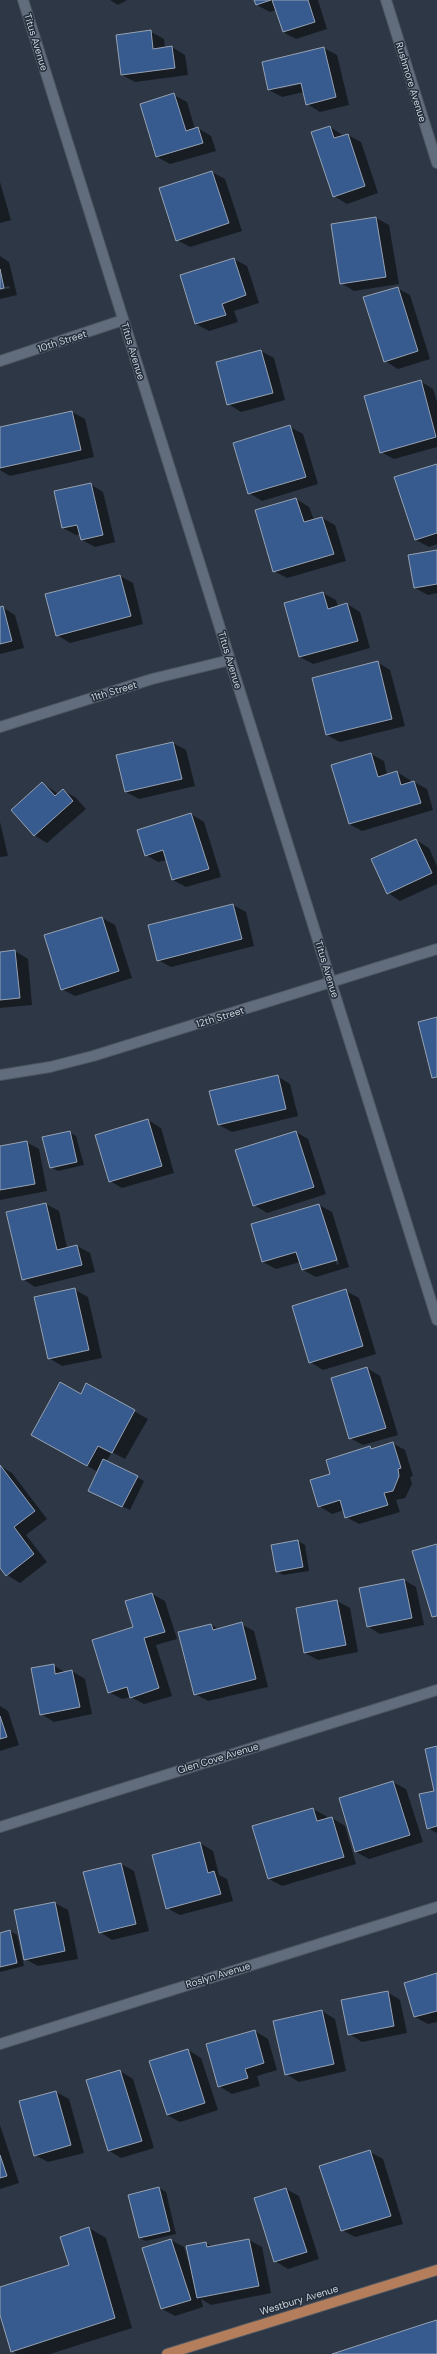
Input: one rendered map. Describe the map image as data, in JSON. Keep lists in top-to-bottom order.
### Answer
{
  "streets": {
    "main road": ["Westbury Avenue"],
    "street": [
      "Titus Avenue",
      "Rushmore Avenue",
      "10th Street",
      "11th Street",
      "12th Street",
      "Glen Cove Avenue",
      "Roslyn Avenue"
    ]
  },
  "crossings": [
    ["Titus Avenue", "10th Street"],
    ["Titus Avenue", "11th Street"],
    ["Titus Avenue", "12th Street"]
  ]
}
